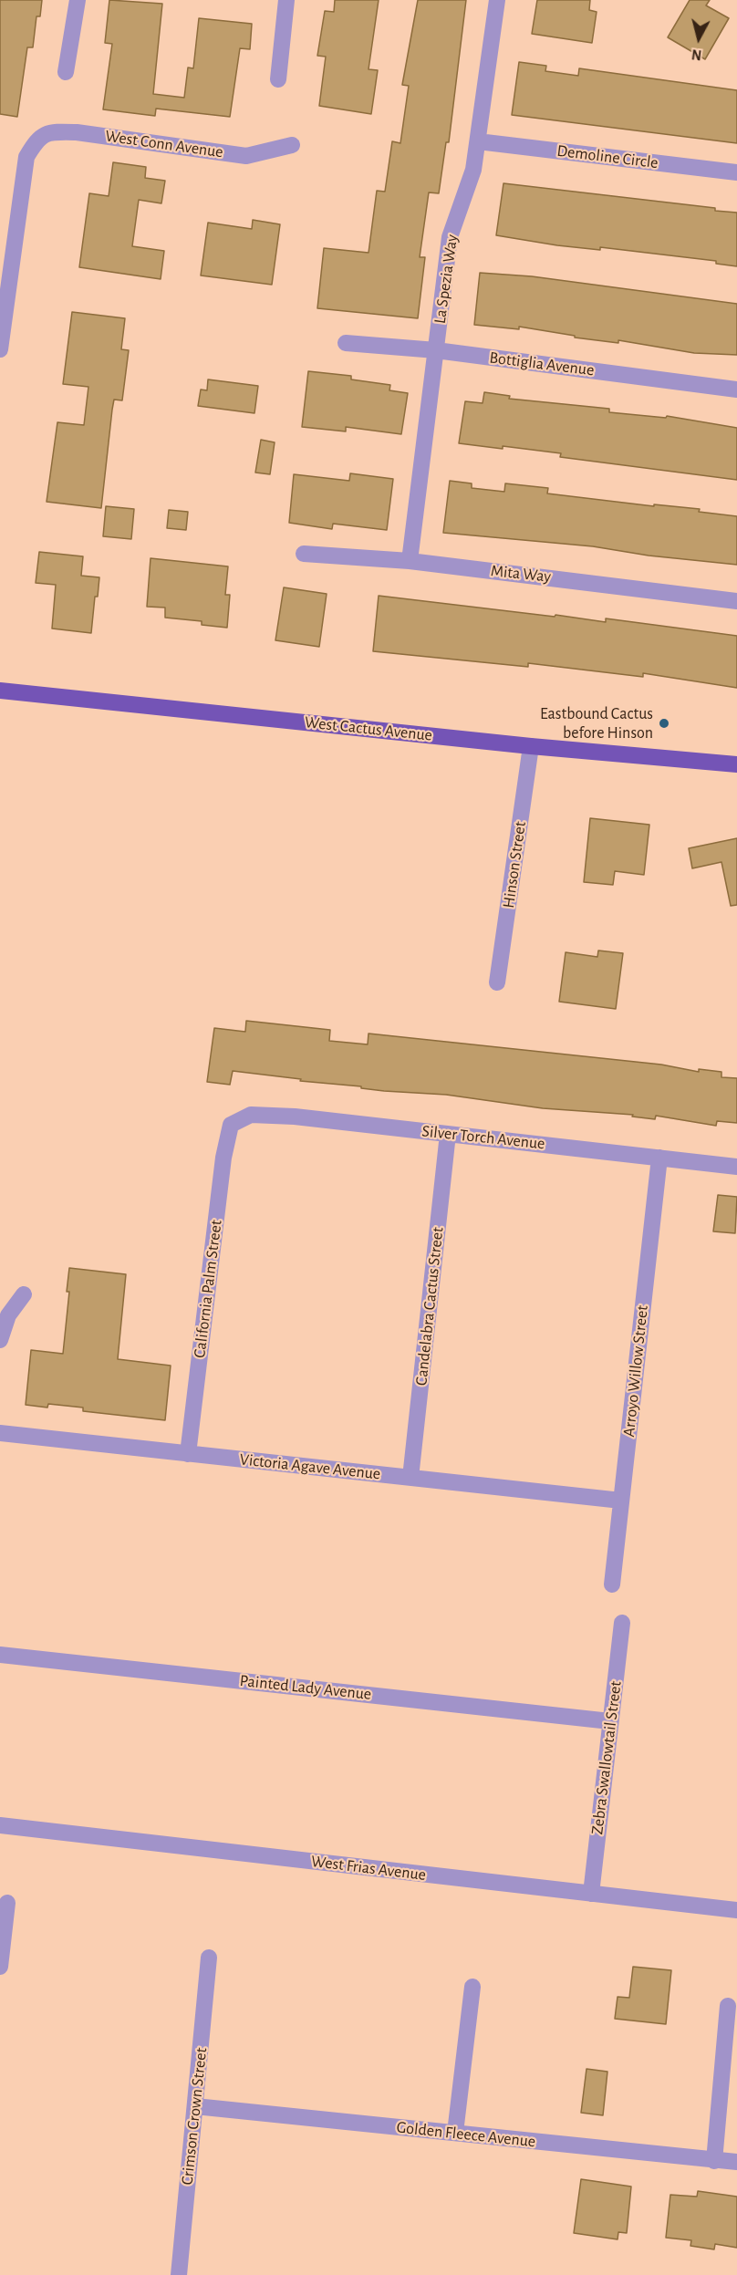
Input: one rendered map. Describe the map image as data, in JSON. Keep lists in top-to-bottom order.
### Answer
{
  "streets": {
    "main road": ["West Cactus Avenue"],
    "street": [
      "West Conn Avenue",
      "Demoline Circle",
      "La Spezia Way",
      "Bottiglia Avenue",
      "Mita Way",
      "Hinson Street",
      "Silver Torch Avenue",
      "California Palm Street",
      "Candelabra Cactus Street",
      "Arroyo Willow Street",
      "Victoria Agave Avenue",
      "Painted Lady Avenue",
      "Zebra Swallowtail Street",
      "West Frias Avenue",
      "Crimson Crown Street",
      "Golden Fleece Avenue"
    ]
  },
  "crossings": [
    ["Demoline Circle", "La Spezia Way"],
    ["La Spezia Way", "Bottiglia Avenue"],
    ["La Spezia Way", "Mita Way"],
    ["West Cactus Avenue", "Hinson Street"],
    ["Silver Torch Avenue", "California Palm Street"],
    ["Silver Torch Avenue", "Candelabra Cactus Street"],
    ["Silver Torch Avenue", "Arroyo Willow Street"],
    ["California Palm Street", "Victoria Agave Avenue"],
    ["Candelabra Cactus Street", "Victoria Agave Avenue"],
    ["Arroyo Willow Street", "Victoria Agave Avenue"],
    ["Painted Lady Avenue", "Zebra Swallowtail Street"],
    ["Zebra Swallowtail Street", "West Frias Avenue"],
    ["Crimson Crown Street", "Golden Fleece Avenue"]
  ],
  "places": ["Eastbound Cactus before Hinson"],
  "north": "bottom"
}
